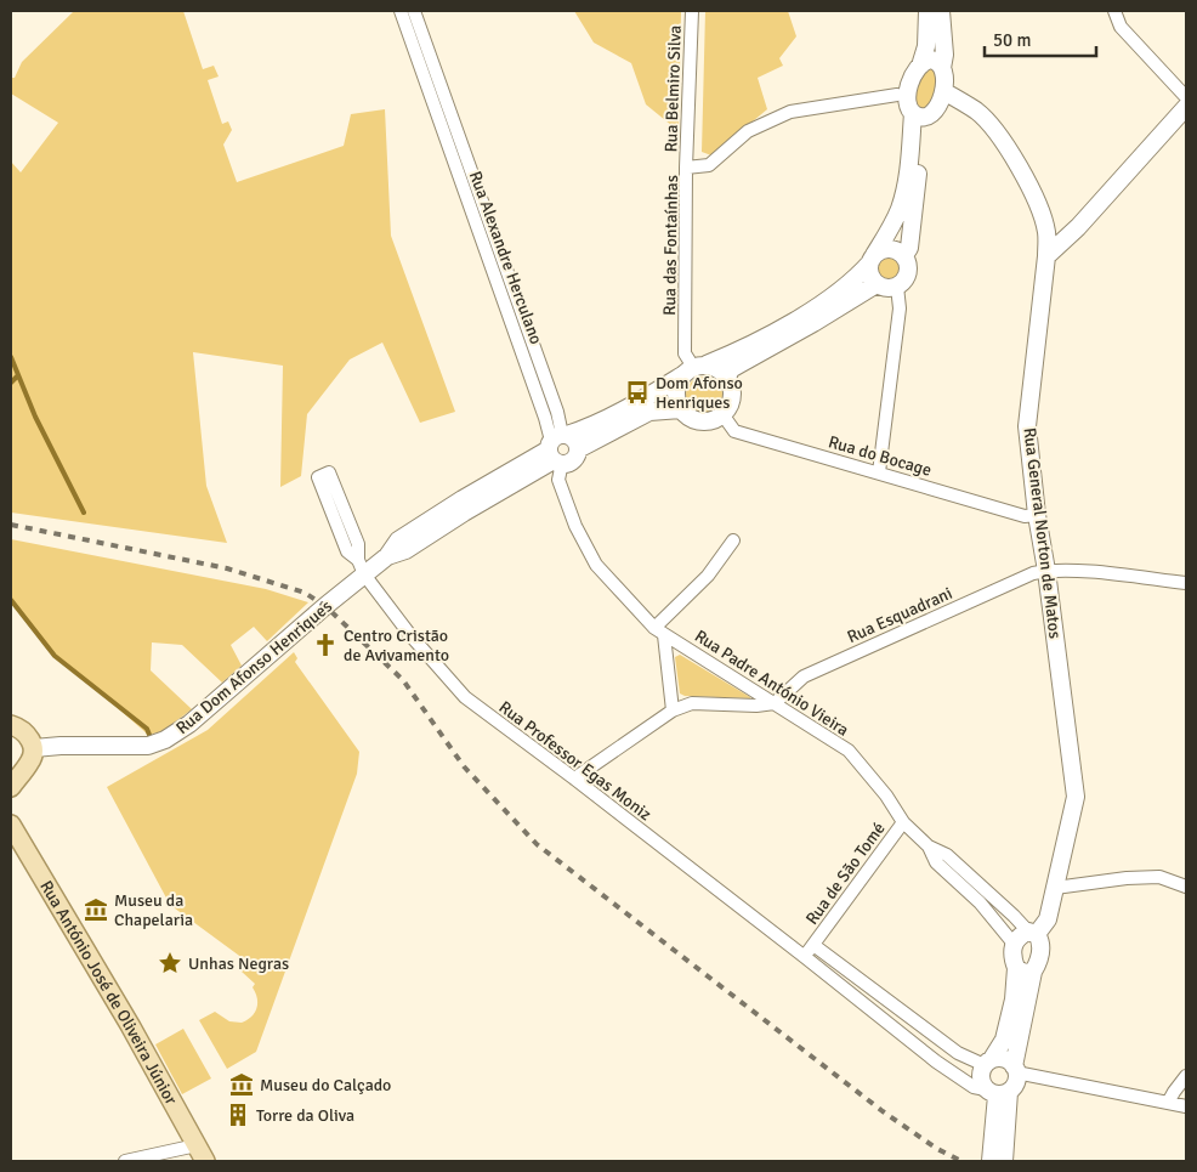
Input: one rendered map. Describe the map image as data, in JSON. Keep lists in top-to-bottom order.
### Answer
{
  "streets": {
    "main road": ["Rua António José de Oliveira Júnior"],
    "street": [
      "Rua Belmiro Silva",
      "Rua das Fontaínhas",
      "Rua Alexandre Herculano",
      "Rua do Bocage",
      "Rua General Norton de Matos",
      "Rua Esquadrani",
      "Rua Dom Afonso Henriques",
      "Rua Padre António Vieira",
      "Rua Professor Egas Moniz",
      "Rua de São Tomé"
    ]
  },
  "crossings": [
    ["Rua Belmiro Silva", "Rua das Fontaínhas"],
    ["Rua das Fontaínhas", "Rua do Bocage"],
    ["Rua das Fontaínhas", "Rua Dom Afonso Henriques"],
    ["Rua Alexandre Herculano", "Rua Dom Afonso Henriques"],
    ["Rua Alexandre Herculano", "Rua Padre António Vieira"],
    ["Rua do Bocage", "Rua General Norton de Matos"],
    ["Rua do Bocage", "Rua Dom Afonso Henriques"],
    ["Rua General Norton de Matos", "Rua Esquadrani"],
    ["Rua General Norton de Matos", "Rua Dom Afonso Henriques"],
    ["Rua General Norton de Matos", "Rua Padre António Vieira"],
    ["Rua Esquadrani", "Rua Padre António Vieira"],
    ["Rua Dom Afonso Henriques", "Rua Padre António Vieira"],
    ["Rua Dom Afonso Henriques", "Rua Professor Egas Moniz"],
    ["Rua Padre António Vieira", "Rua de São Tomé"]
  ],
  "places": {
    "bus stop": ["Dom Afonso Henriques"],
    "church": ["Centro Cristão de Avivamento"],
    "museum": ["Museu da Chapelaria", "Museu do Calçado"],
    "place": ["Unhas Negras"],
    "building": ["Torre da Oliva"]
  },
  "scale_bar": "50 m"
}
